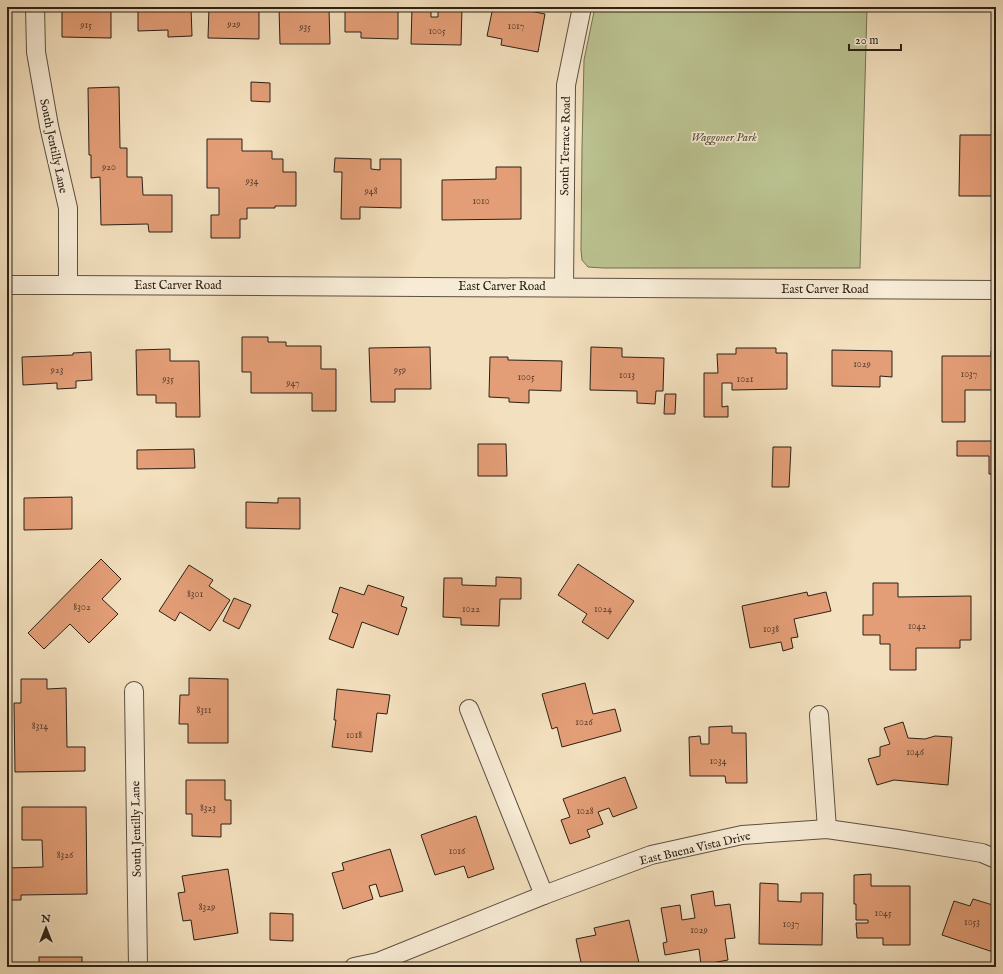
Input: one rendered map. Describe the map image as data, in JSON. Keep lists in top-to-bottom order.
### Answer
{
  "streets": {
    "street": [
      "South Jentilly Lane",
      "South Terrace Road",
      "East Carver Road",
      "East Buena Vista Drive"
    ]
  },
  "crossings": [
    ["South Jentilly Lane", "East Carver Road"],
    ["South Terrace Road", "East Carver Road"]
  ],
  "parks": ["Waggoner Park"],
  "house_numbers": [
    "929",
    "915",
    "1017",
    "935",
    "1005",
    "920",
    "934",
    "948",
    "1010",
    "1029",
    "923",
    "959",
    "1037",
    "1013",
    "1005",
    "935",
    "1021",
    "947",
    "8301",
    "8302",
    "1022",
    "1024",
    "1042",
    "1038",
    "8311",
    "1026",
    "8314",
    "1018",
    "1046",
    "1034",
    "8323",
    "1028",
    "1016",
    "8326",
    "8329",
    "1045",
    "1053",
    "1037",
    "1029"
  ],
  "scale_bar": "20 m",
  "north": "top"
}
